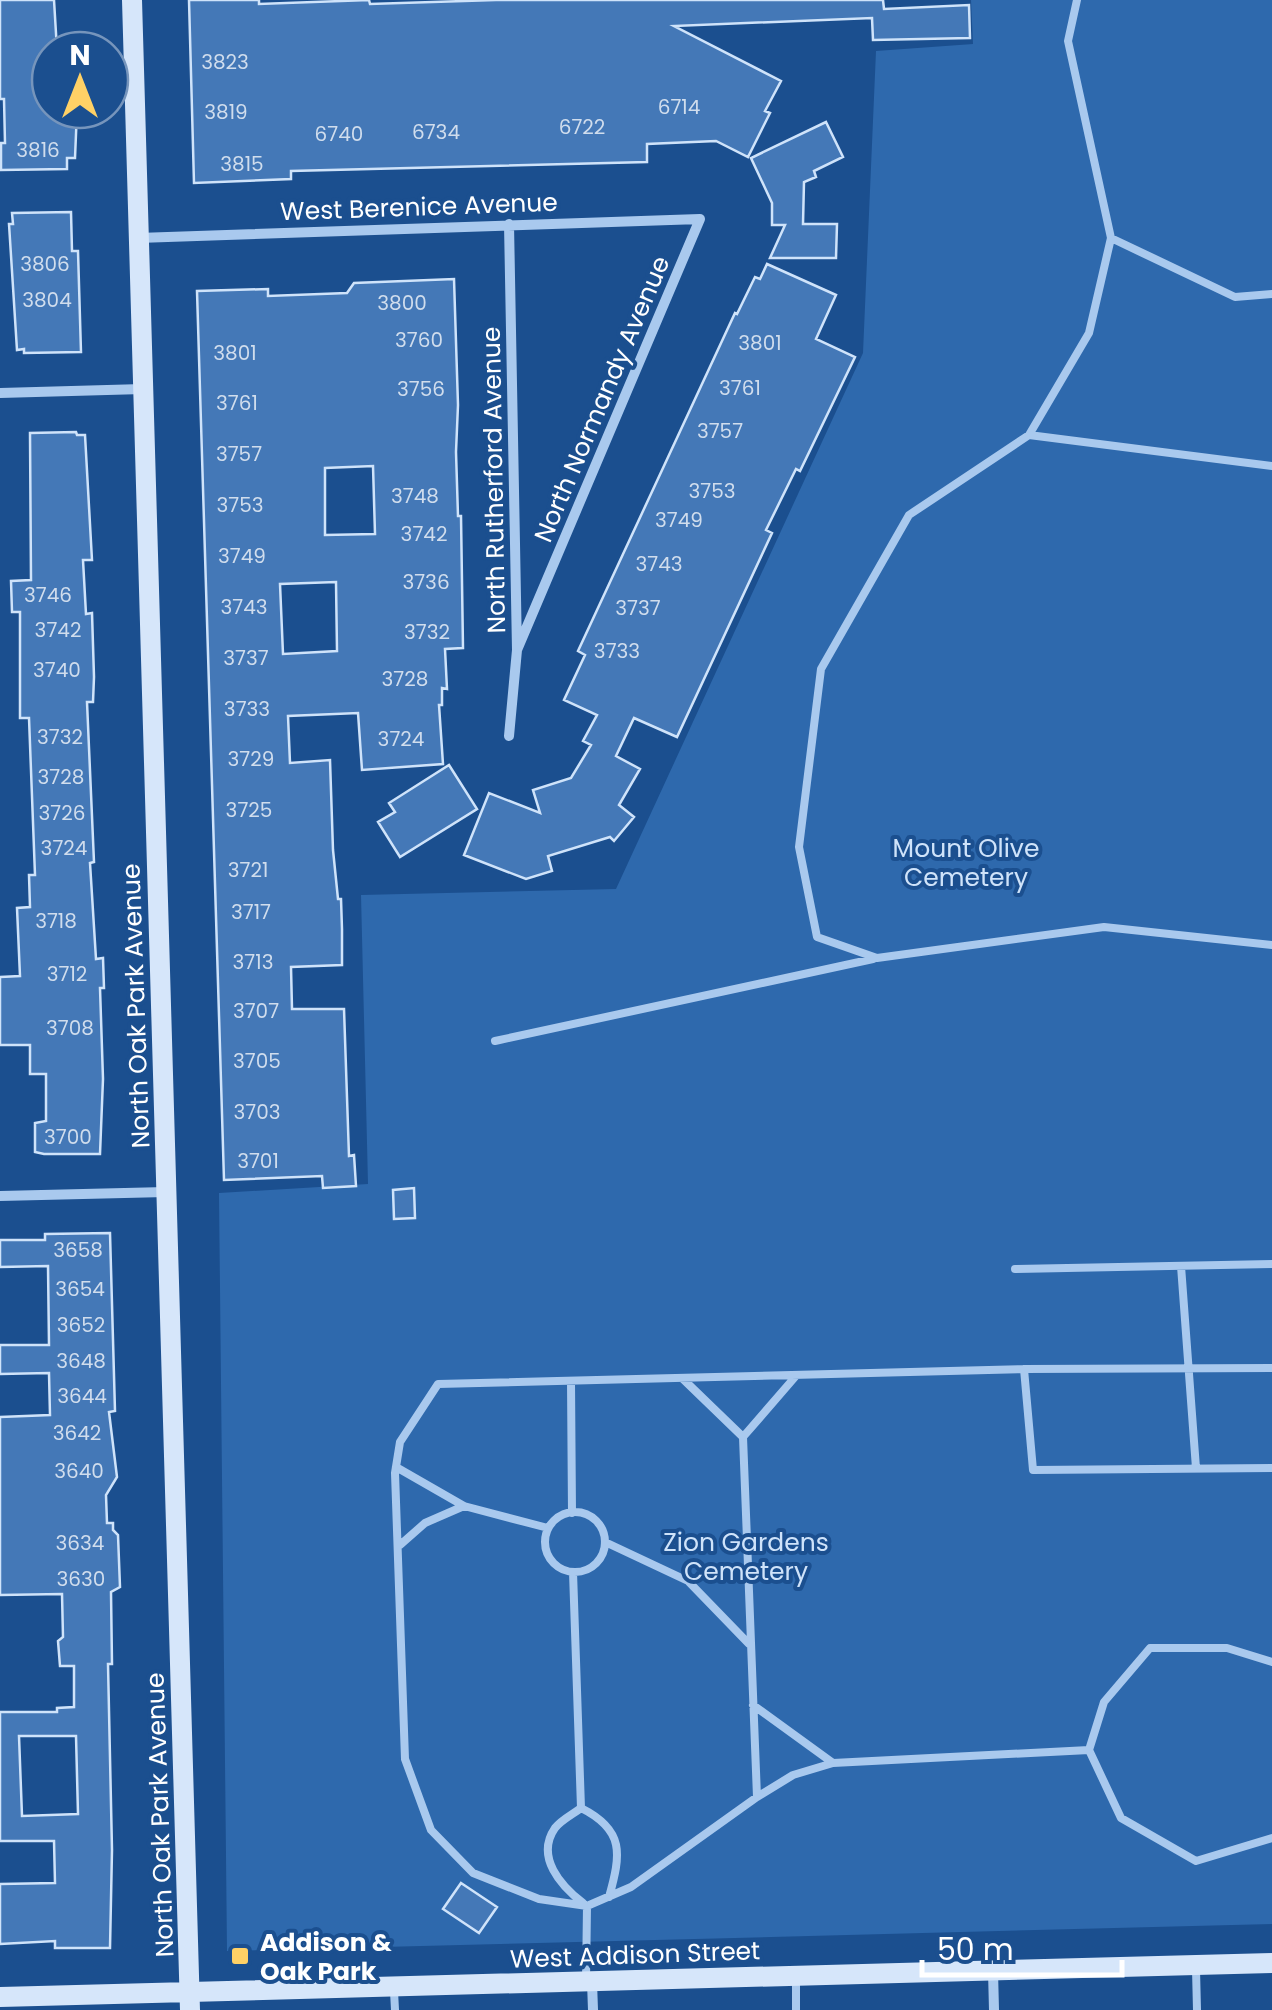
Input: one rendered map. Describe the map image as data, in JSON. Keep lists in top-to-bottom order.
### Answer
{
  "streets": {
    "street": [
      "West Berenice Avenue",
      "North Normandy Avenue",
      "North Rutherford Avenue",
      "North Oak Park Avenue",
      "West Addison Street"
    ]
  },
  "crossings": [
    ["West Berenice Avenue", "North Normandy Avenue"],
    ["West Berenice Avenue", "North Rutherford Avenue"],
    ["West Berenice Avenue", "North Oak Park Avenue"],
    ["North Normandy Avenue", "North Rutherford Avenue"],
    ["North Oak Park Avenue", "West Addison Street"]
  ],
  "parks": ["Mount Olive Cemetery", "Zion Gardens Cemetery"],
  "places": {
    "transit": ["Addison & Oak Park"]
  },
  "house_numbers": [
    "3823",
    "6714",
    "3819",
    "6722",
    "6734",
    "6740",
    "3816",
    "3815",
    "3806",
    "3804",
    "3800",
    "3760",
    "3801",
    "3801",
    "3761",
    "3756",
    "3761",
    "3757",
    "3757",
    "3753",
    "3748",
    "3753",
    "3749",
    "3742",
    "3749",
    "3743",
    "3736",
    "3746",
    "3743",
    "3737",
    "3742",
    "3732",
    "3733",
    "3737",
    "3740",
    "3728",
    "3733",
    "3732",
    "3724",
    "3729",
    "3728",
    "3725",
    "3726",
    "3724",
    "3721",
    "3717",
    "3718",
    "3713",
    "3712",
    "3707",
    "3708",
    "3705",
    "3703",
    "3700",
    "3701",
    "3658",
    "3654",
    "3652",
    "3648",
    "3644",
    "3642",
    "3640",
    "3634",
    "3630"
  ],
  "scale_bar": "50 m",
  "north": "top"
}
